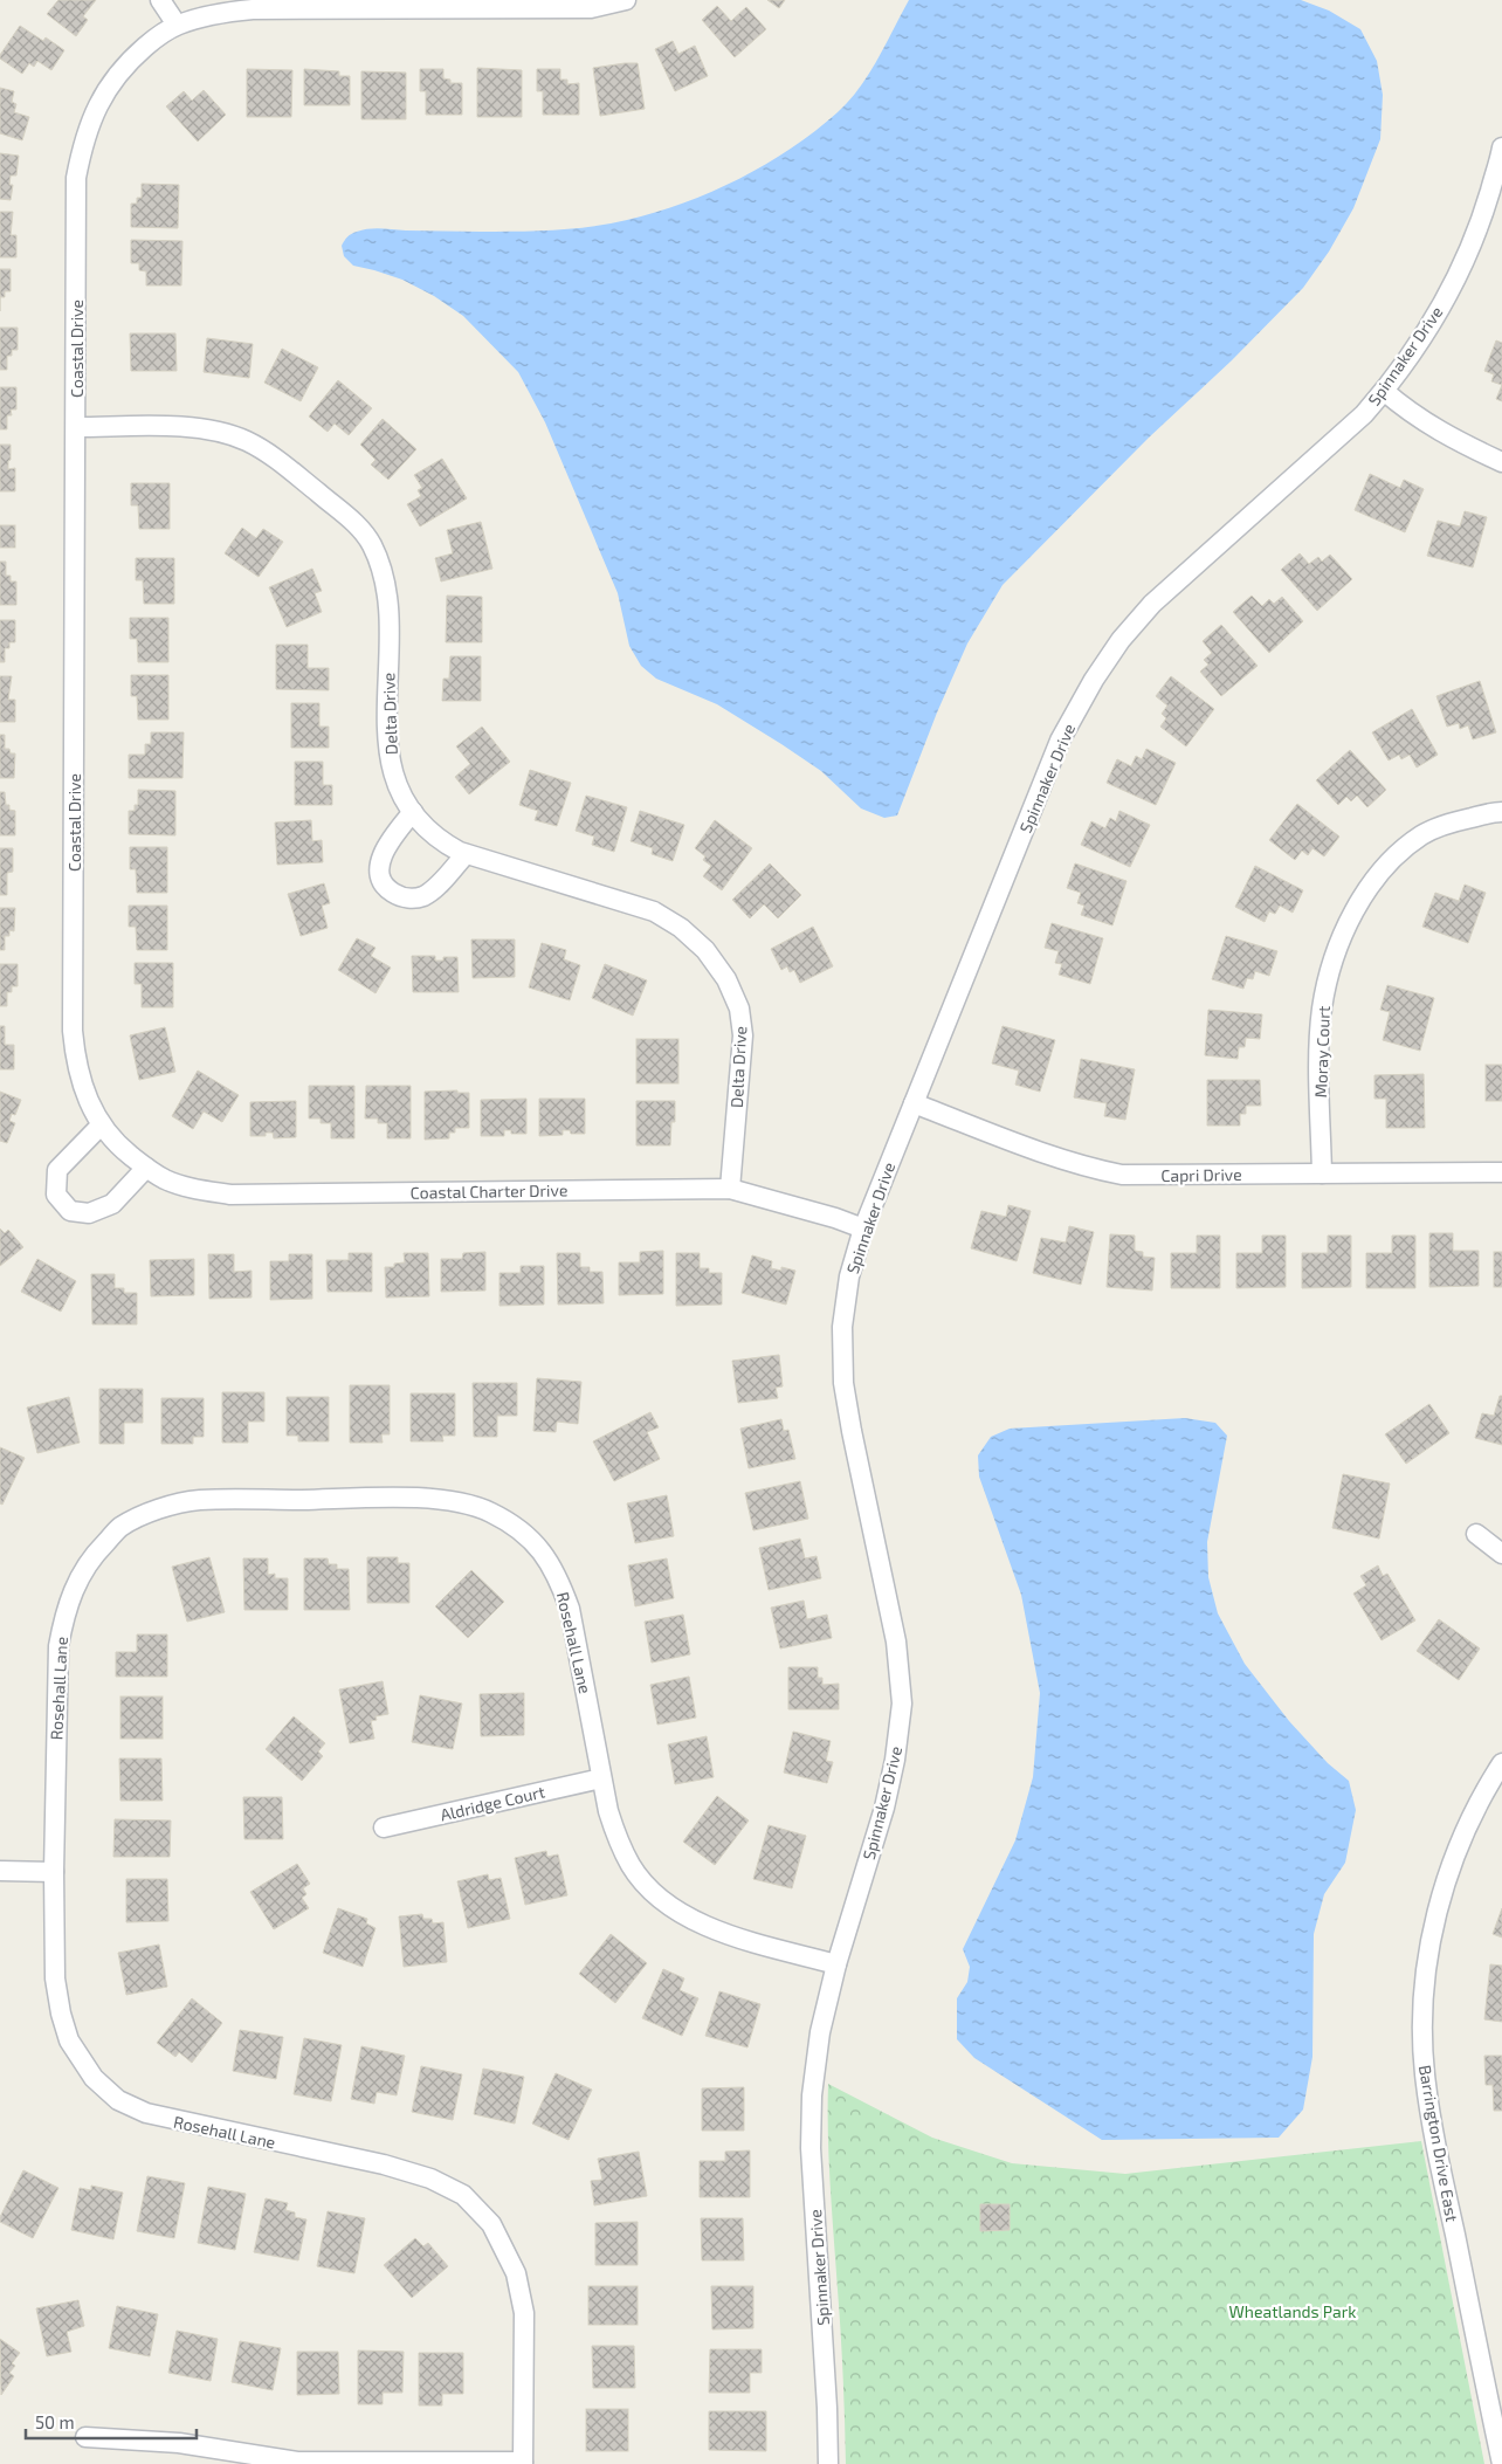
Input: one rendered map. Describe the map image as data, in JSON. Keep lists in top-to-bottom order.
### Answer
{
  "streets": {
    "street": [
      "Coastal Drive",
      "Spinnaker Drive",
      "Delta Drive",
      "Moray Court",
      "Capri Drive",
      "Coastal Charter Drive",
      "Rosehall Lane",
      "Aldridge Court",
      "Barrington Drive East"
    ]
  },
  "crossings": [
    ["Coastal Drive", "Delta Drive"],
    ["Coastal Drive", "Coastal Charter Drive"],
    ["Spinnaker Drive", "Capri Drive"],
    ["Spinnaker Drive", "Coastal Charter Drive"],
    ["Spinnaker Drive", "Rosehall Lane"],
    ["Delta Drive", "Coastal Charter Drive"],
    ["Moray Court", "Capri Drive"],
    ["Rosehall Lane", "Aldridge Court"]
  ],
  "parks": ["Wheatlands Park"],
  "scale_bar": "50 m"
}
